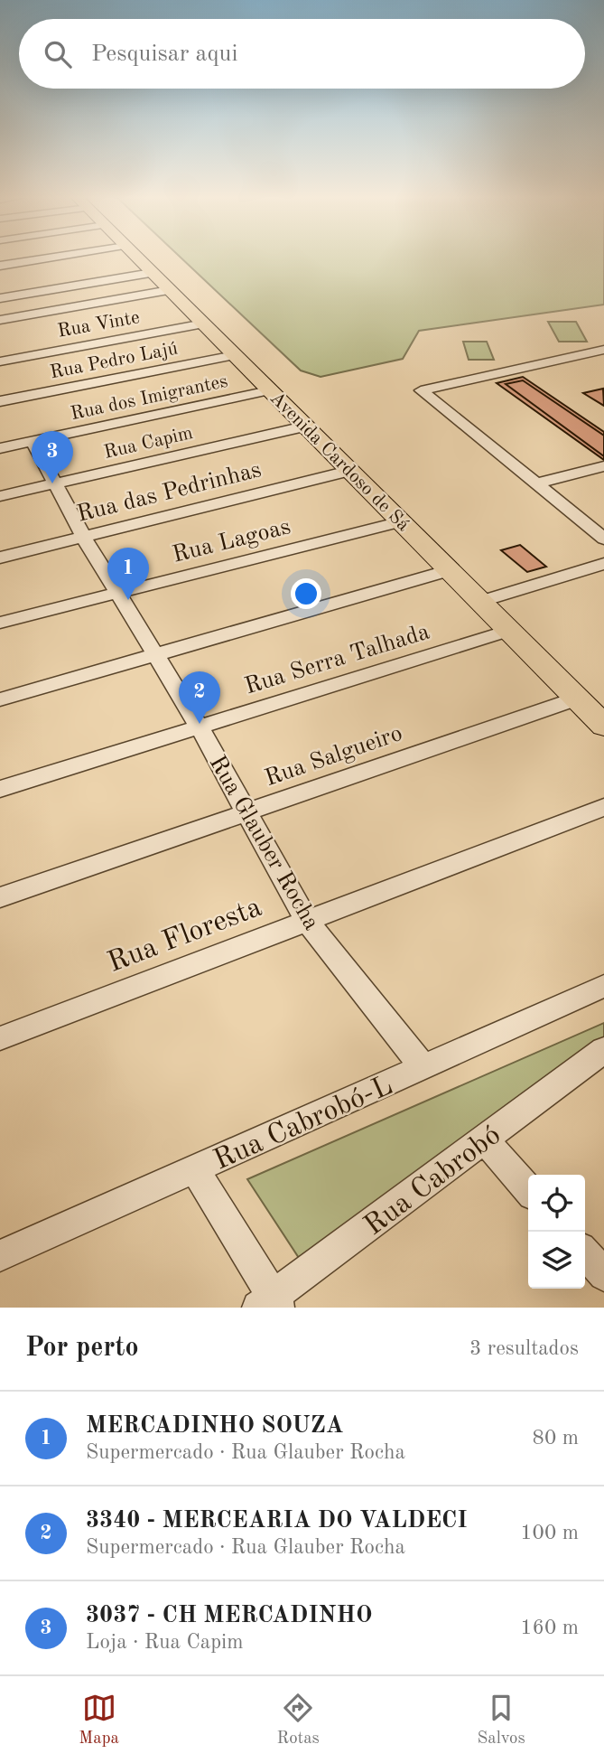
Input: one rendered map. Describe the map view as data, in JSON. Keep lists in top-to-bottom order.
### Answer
{
  "streets": {
    "highway": ["Avenida Cardoso de Sá"],
    "street": [
      "Rua Vinte",
      "Rua Pedro Lajú",
      "Rua dos Imigrantes",
      "Rua Capim",
      "Rua das Pedrinhas",
      "Rua Lagoas",
      "Rua Serra Talhada",
      "Rua Salgueiro",
      "Rua Glauber Rocha",
      "Rua Floresta",
      "Rua Cabrobó-L",
      "Rua Cabrobó"
    ]
  },
  "crossings": [
    ["Rua Vinte", "Avenida Cardoso de Sá"],
    ["Rua Pedro Lajú", "Avenida Cardoso de Sá"],
    ["Rua dos Imigrantes", "Avenida Cardoso de Sá"],
    ["Rua dos Imigrantes", "Rua Glauber Rocha"],
    ["Rua Capim", "Avenida Cardoso de Sá"],
    ["Rua Capim", "Rua Glauber Rocha"],
    ["Avenida Cardoso de Sá", "Rua das Pedrinhas"],
    ["Avenida Cardoso de Sá", "Rua Lagoas"],
    ["Avenida Cardoso de Sá", "Rua Serra Talhada"],
    ["Avenida Cardoso de Sá", "Rua Salgueiro"],
    ["Rua das Pedrinhas", "Rua Glauber Rocha"],
    ["Rua Lagoas", "Rua Glauber Rocha"],
    ["Rua Serra Talhada", "Rua Glauber Rocha"],
    ["Rua Salgueiro", "Rua Glauber Rocha"],
    ["Rua Glauber Rocha", "Rua Floresta"],
    ["Rua Glauber Rocha", "Rua Cabrobó-L"]
  ],
  "page": {
    "search": "Pesquisar aqui",
    "pins": ["3", "1", "2"],
    "heading": ["Por perto", "3 resultados"],
    "list": [
      {
        "mark": "1",
        "name": "MERCADINHO SOUZA",
        "note": "Supermercado · Rua Glauber Rocha",
        "value": "80 m"
      },
      {
        "mark": "2",
        "name": "3340 - MERCEARIA DO VALDECI",
        "note": "Supermercado · Rua Glauber Rocha",
        "value": "100 m"
      },
      {
        "mark": "3",
        "name": "3037 - CH MERCADINHO",
        "note": "Loja · Rua Capim",
        "value": "160 m"
      }
    ],
    "nav": ["Mapa", "Rotas", "Salvos"]
  }
}
